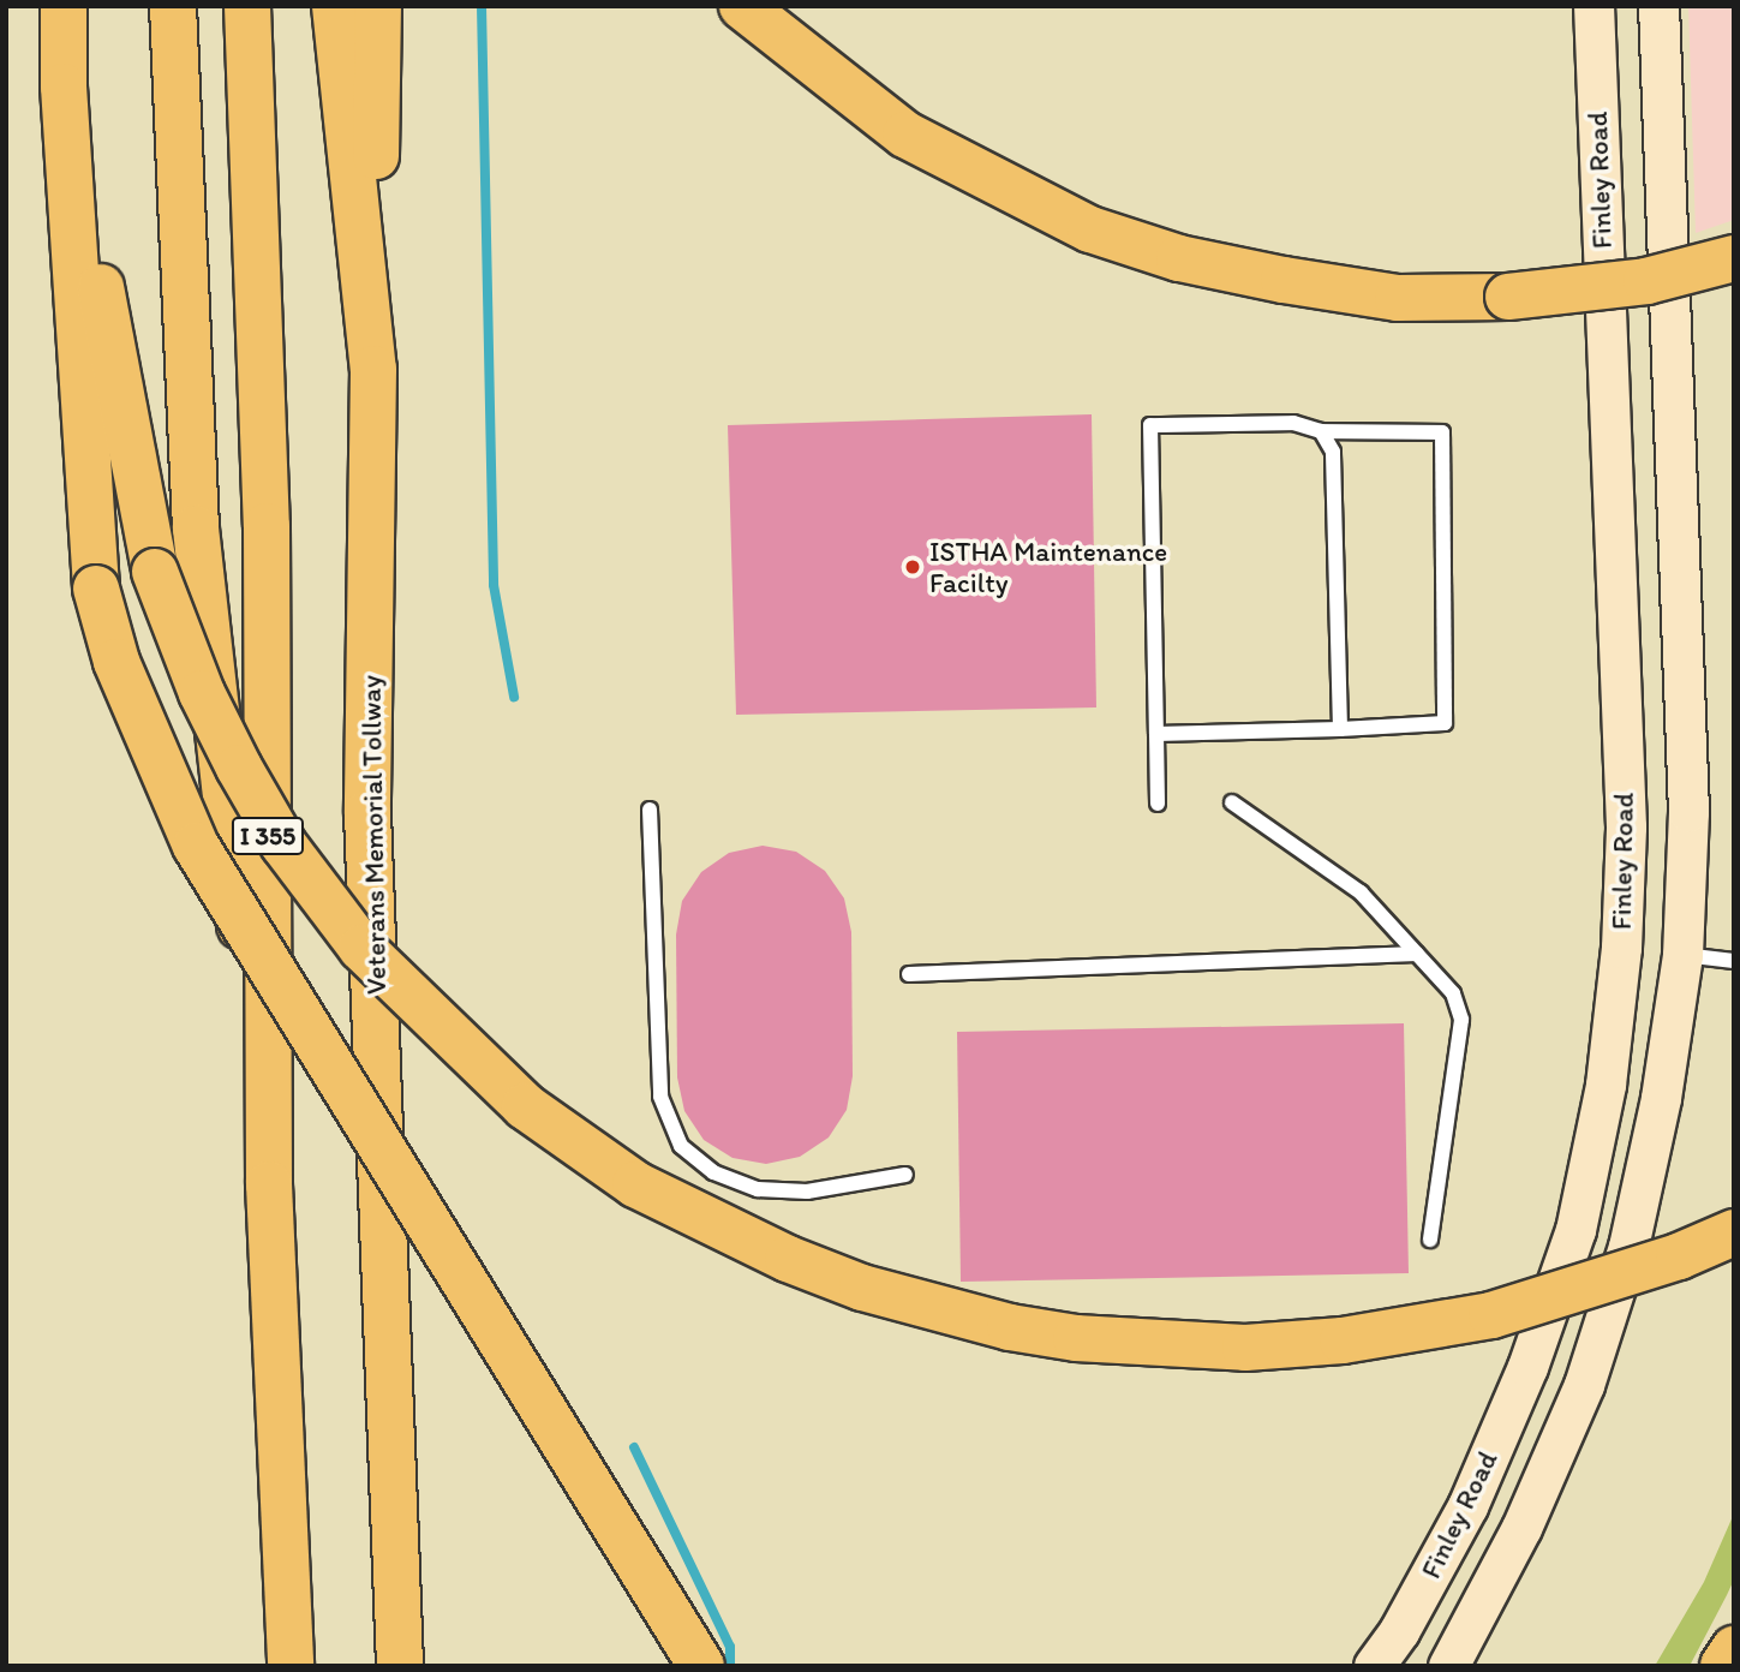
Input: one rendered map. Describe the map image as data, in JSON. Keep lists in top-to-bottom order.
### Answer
{
  "streets": {
    "highway": ["Veterans Memorial Tollway", "I 355"],
    "main road": ["Finley Road"]
  },
  "places": ["ISTHA Maintenance Facilty"]
}
